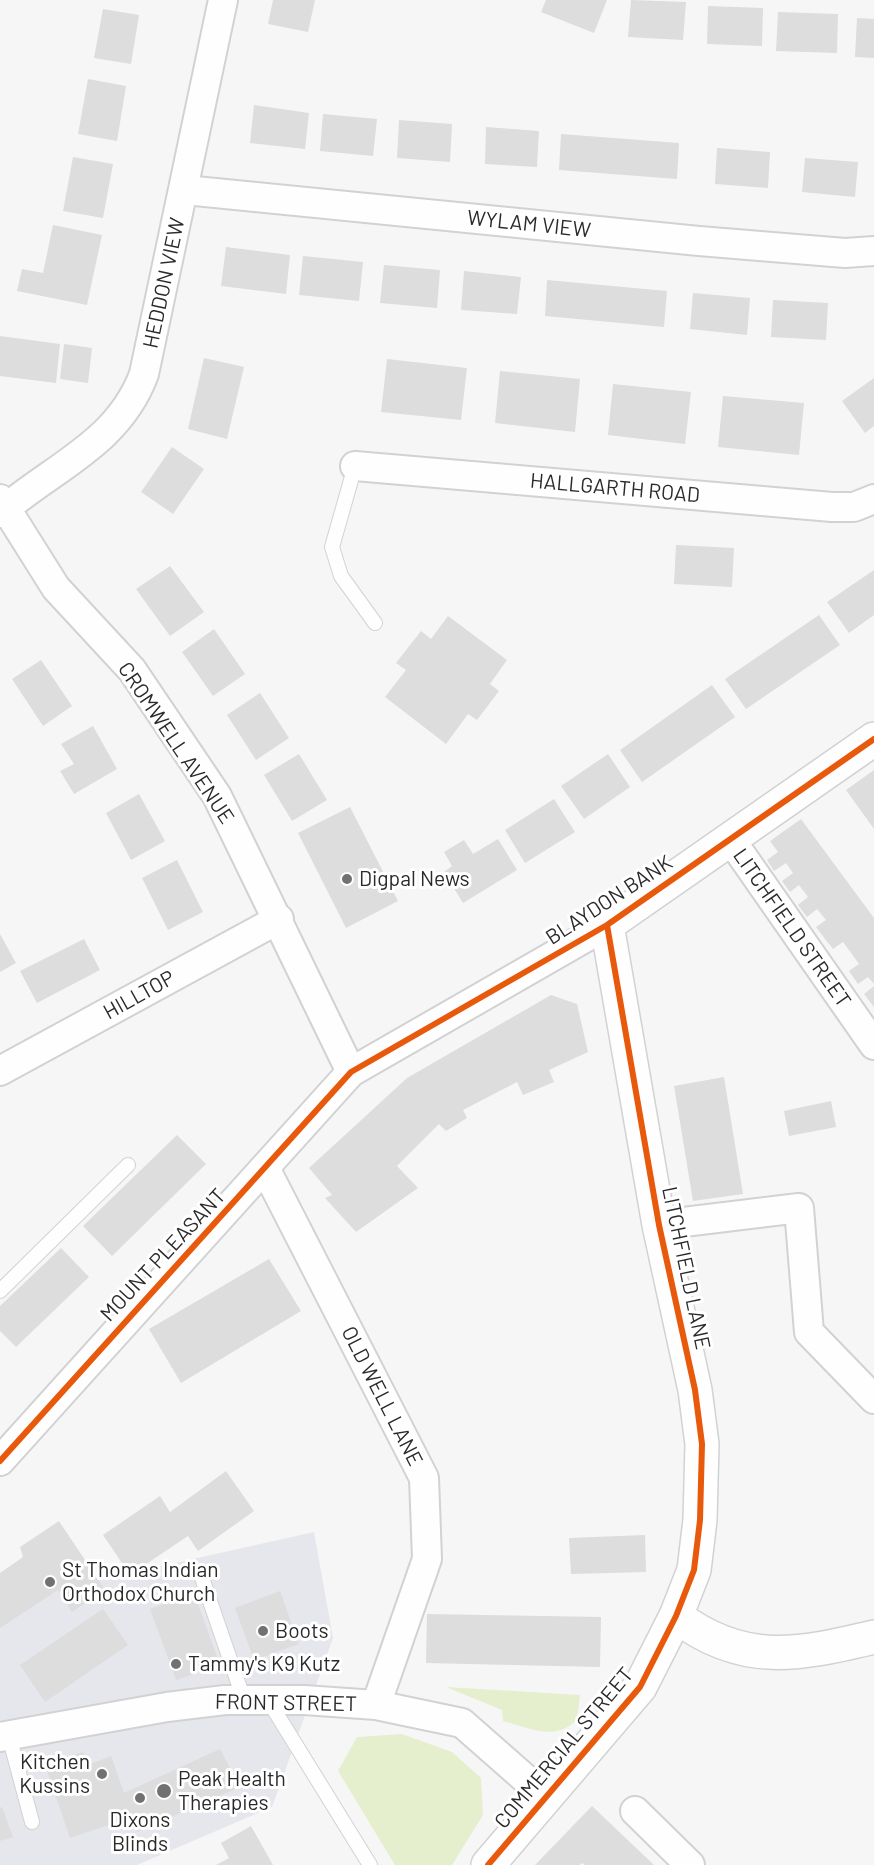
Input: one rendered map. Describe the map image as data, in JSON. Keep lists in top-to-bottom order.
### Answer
{
  "streets": {
    "street": [
      "WYLAM VIEW",
      "HEDDON VIEW",
      "HALLGARTH ROAD",
      "CROMWELL AVENUE",
      "BLAYDON BANK",
      "LITCHFIELD STREET",
      "HILLTOP",
      "MOUNT PLEASANT",
      "LITCHFIELD LANE",
      "OLD WELL LANE",
      "FRONT STREET",
      "COMMERCIAL STREET"
    ]
  },
  "crossings": [
    ["WYLAM VIEW", "HEDDON VIEW"],
    ["HEDDON VIEW", "CROMWELL AVENUE"],
    ["CROMWELL AVENUE", "BLAYDON BANK"],
    ["CROMWELL AVENUE", "HILLTOP"],
    ["CROMWELL AVENUE", "MOUNT PLEASANT"],
    ["BLAYDON BANK", "LITCHFIELD STREET"],
    ["BLAYDON BANK", "MOUNT PLEASANT"],
    ["BLAYDON BANK", "LITCHFIELD LANE"],
    ["MOUNT PLEASANT", "OLD WELL LANE"],
    ["LITCHFIELD LANE", "COMMERCIAL STREET"],
    ["OLD WELL LANE", "FRONT STREET"],
    ["FRONT STREET", "COMMERCIAL STREET"]
  ],
  "places": [
    "Digpal News",
    "St Thomas Indian Orthodox Church",
    "Boots",
    "Tammy's K9 Kutz",
    "Kitchen Kussins",
    "Peak Health Therapies",
    "Dixons Blinds"
  ]
}
